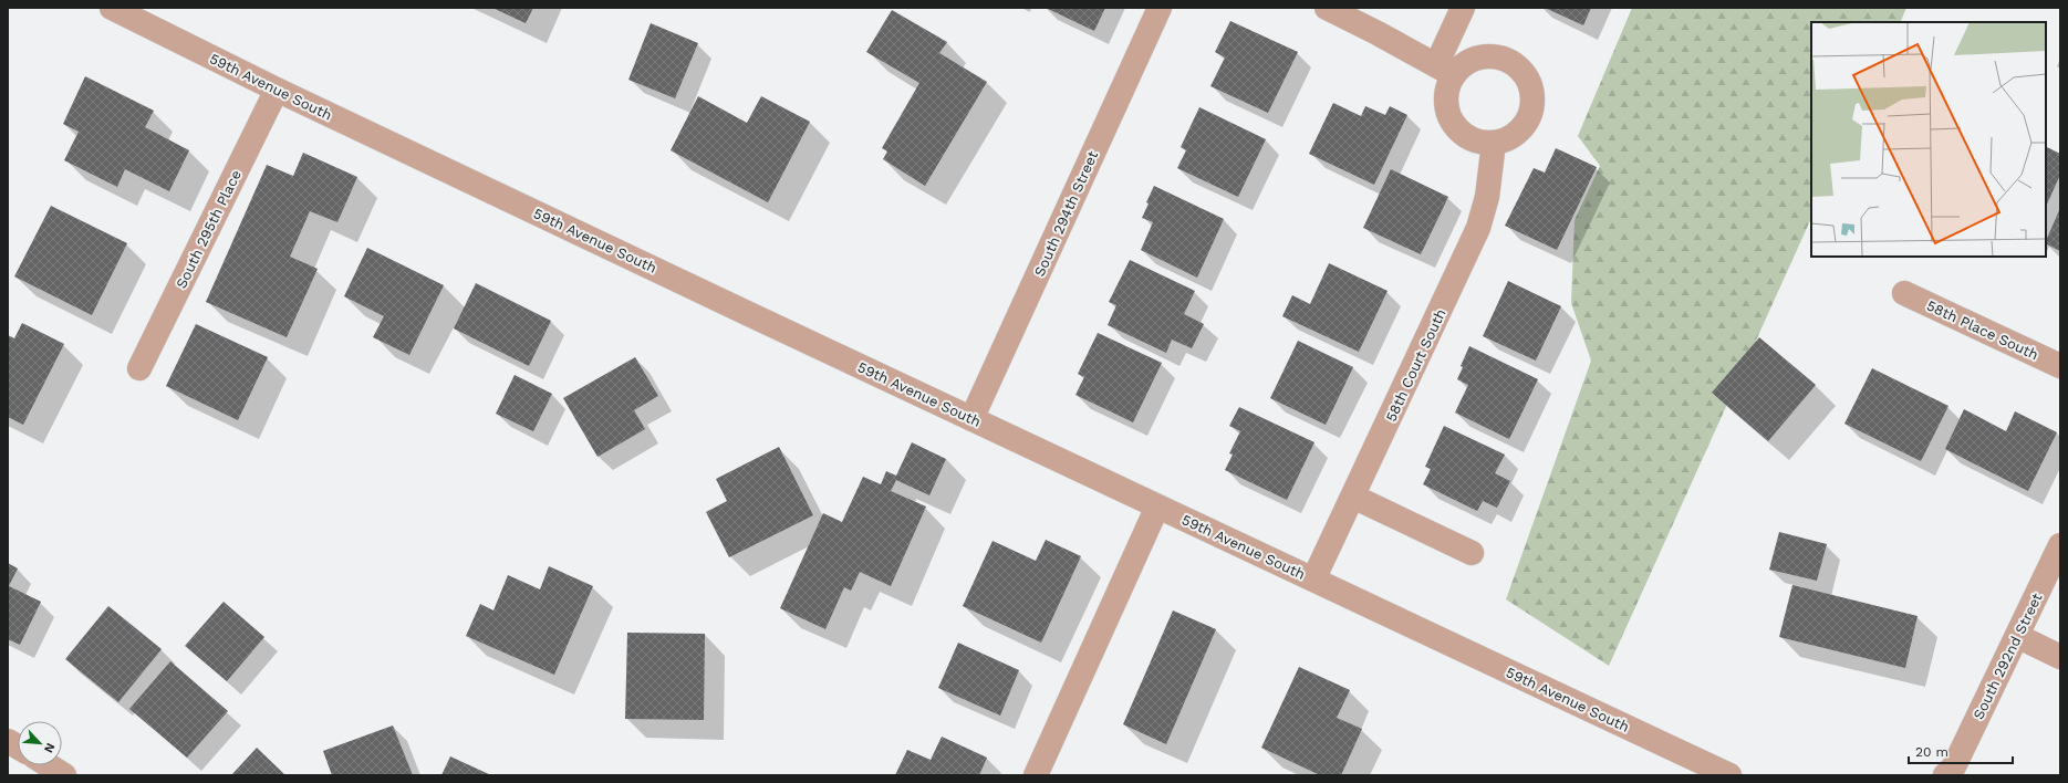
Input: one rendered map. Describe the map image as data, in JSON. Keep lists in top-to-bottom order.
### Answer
{
  "streets": {
    "street": [
      "59th Avenue South",
      "South 294th Street",
      "South 295th Place",
      "58th Place South",
      "58th Court South",
      "South 292nd Street"
    ]
  },
  "crossings": [
    ["59th Avenue South", "South 294th Street"],
    ["59th Avenue South", "South 295th Place"],
    ["59th Avenue South", "58th Court South"]
  ],
  "scale_bar": "20 m",
  "north": "bottom right"
}
